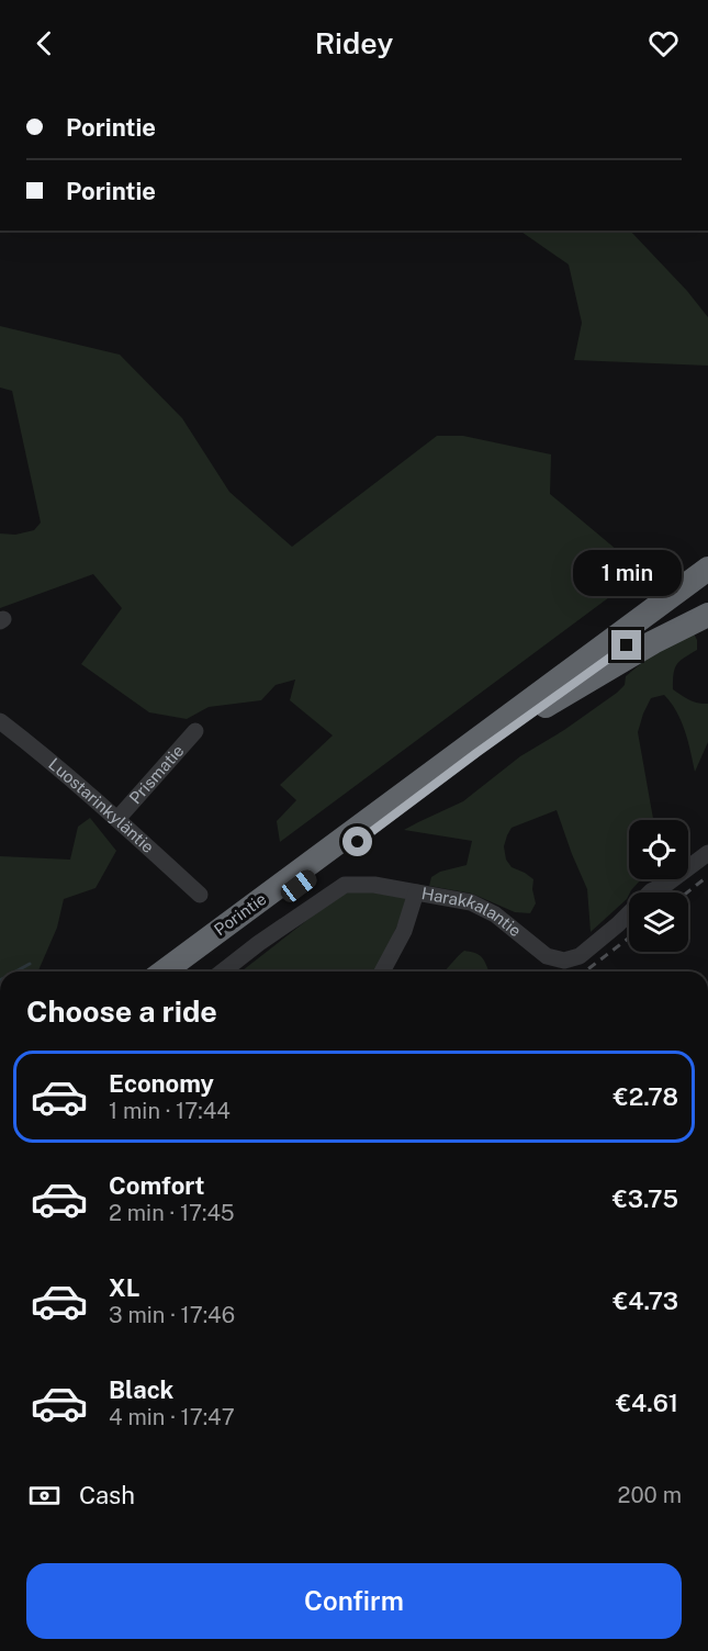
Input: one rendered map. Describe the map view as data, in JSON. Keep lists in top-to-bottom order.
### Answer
{
  "streets": {
    "highway": ["Porintie"],
    "street": ["Prismatie", "Luostarinkyläntie", "Harakkalantie"]
  },
  "crossings": [
    ["Prismatie", "Luostarinkyläntie"]
  ],
  "page": {
    "header": "Ridey",
    "banner": ["Porintie", "Porintie"],
    "bubble": "1 min",
    "heading": "Choose a ride",
    "list": [
      {
        "name": "Economy",
        "note": "1 min · 17:44",
        "value": "€2.78"
      },
      {
        "name": "Comfort",
        "note": "2 min · 17:45",
        "value": "€3.75"
      },
      {
        "name": "XL",
        "note": "3 min · 17:46",
        "value": "€4.73"
      },
      {
        "name": "Black",
        "note": "4 min · 17:47",
        "value": "€4.61"
      }
    ],
    "pay": ["Cash", "200 m"],
    "buttons": "Confirm"
  }
}
